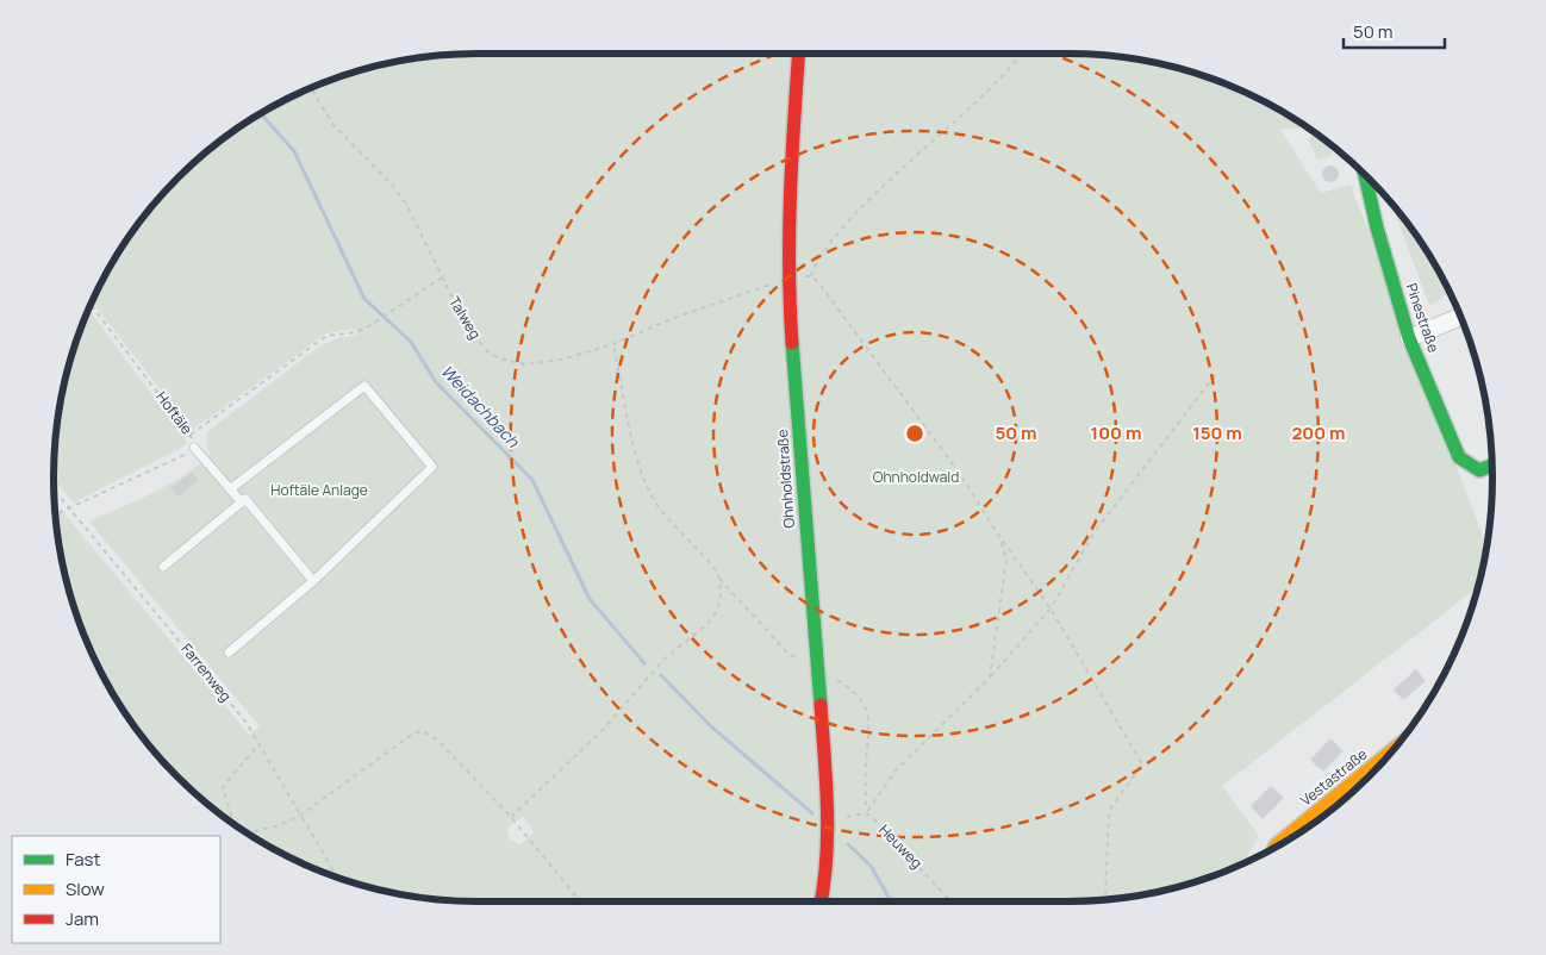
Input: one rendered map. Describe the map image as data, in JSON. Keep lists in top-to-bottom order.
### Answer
{
  "streets": {
    "main road": ["Pinestraße", "Ohnholdstraße", "Vestastraße"],
    "path": [
      "Talweg",
      "Hoftäle",
      "Farrenweg",
      "Heuweg"
    ]
  },
  "crossings": [
    ["Talweg", "Ohnholdstraße"],
    ["Hoftäle", "Farrenweg"],
    ["Ohnholdstraße", "Heuweg"]
  ],
  "water": ["Weidachbach"],
  "parks": ["Ohnholdwald", "Hoftäle Anlage"],
  "legend": ["Fast", "Slow", "Jam"],
  "scale_bar": "50 m",
  "rings": [
    "50 m",
    "100 m",
    "150 m",
    "200 m"
  ]
}
